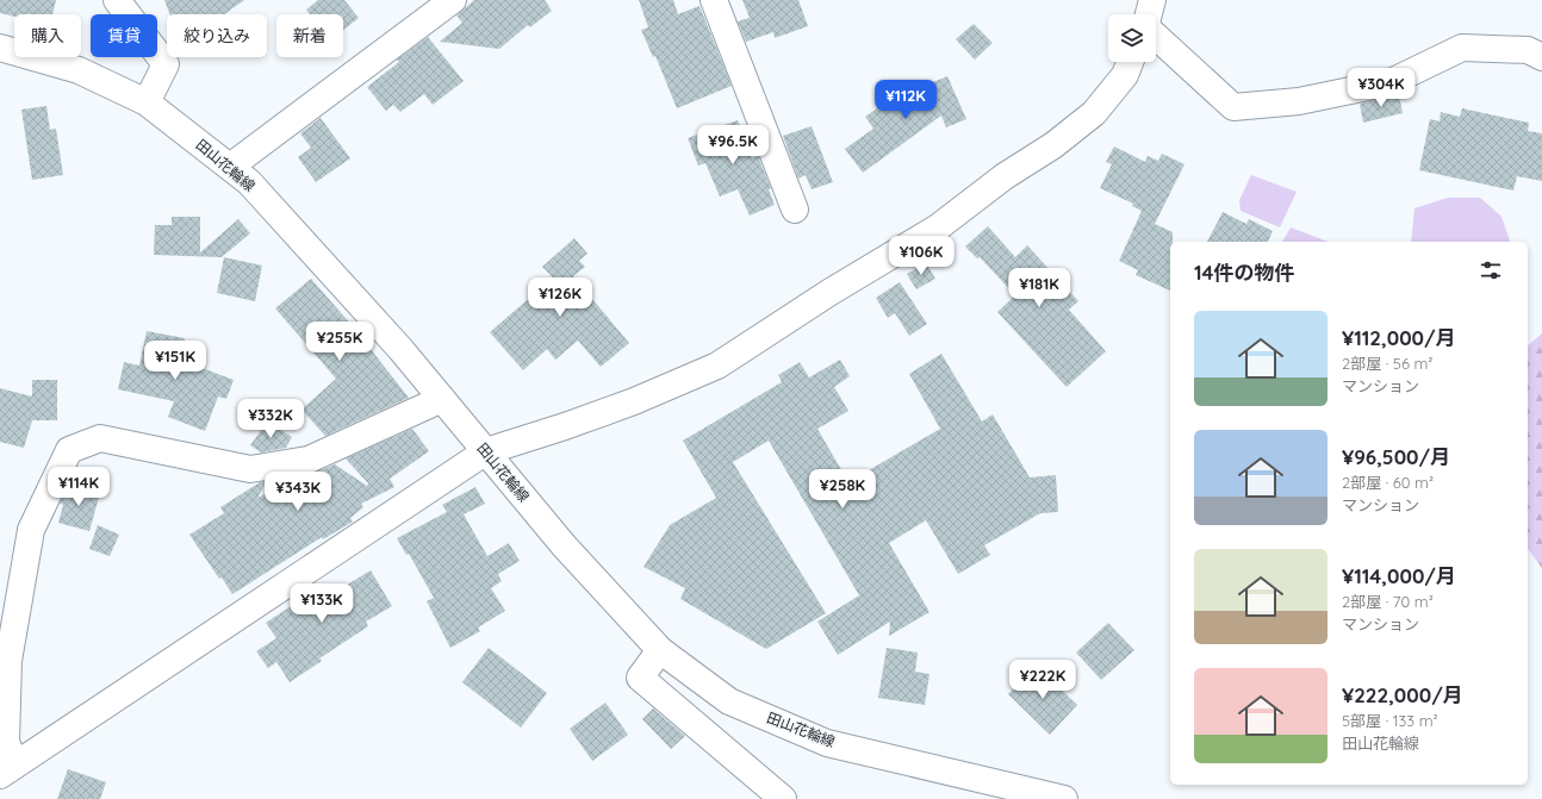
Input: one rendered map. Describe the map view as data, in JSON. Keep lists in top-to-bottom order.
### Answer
{
  "streets": {
    "street": ["田山花輪線"]
  },
  "page": {
    "chip": [
      "購入",
      "賃貸",
      "絞り込み",
      "新着"
    ],
    "price": [
      "¥304K",
      "¥112K",
      "¥96.5K",
      "¥106K",
      "¥181K",
      "¥126K",
      "¥255K",
      "¥151K",
      "¥332K",
      "¥114K",
      "¥258K",
      "¥343K",
      "¥133K",
      "¥222K"
    ],
    "heading": "14件の物件",
    "list": [
      {
        "name": "¥112,000/月",
        "note": "2部屋 · 56 m² · マンション"
      },
      {
        "name": "¥96,500/月",
        "note": "2部屋 · 60 m² · マンション"
      },
      {
        "name": "¥114,000/月",
        "note": "2部屋 · 70 m² · マンション"
      },
      {
        "name": "¥222,000/月",
        "note": "5部屋 · 133 m² · 田山花輪線"
      }
    ]
  }
}
